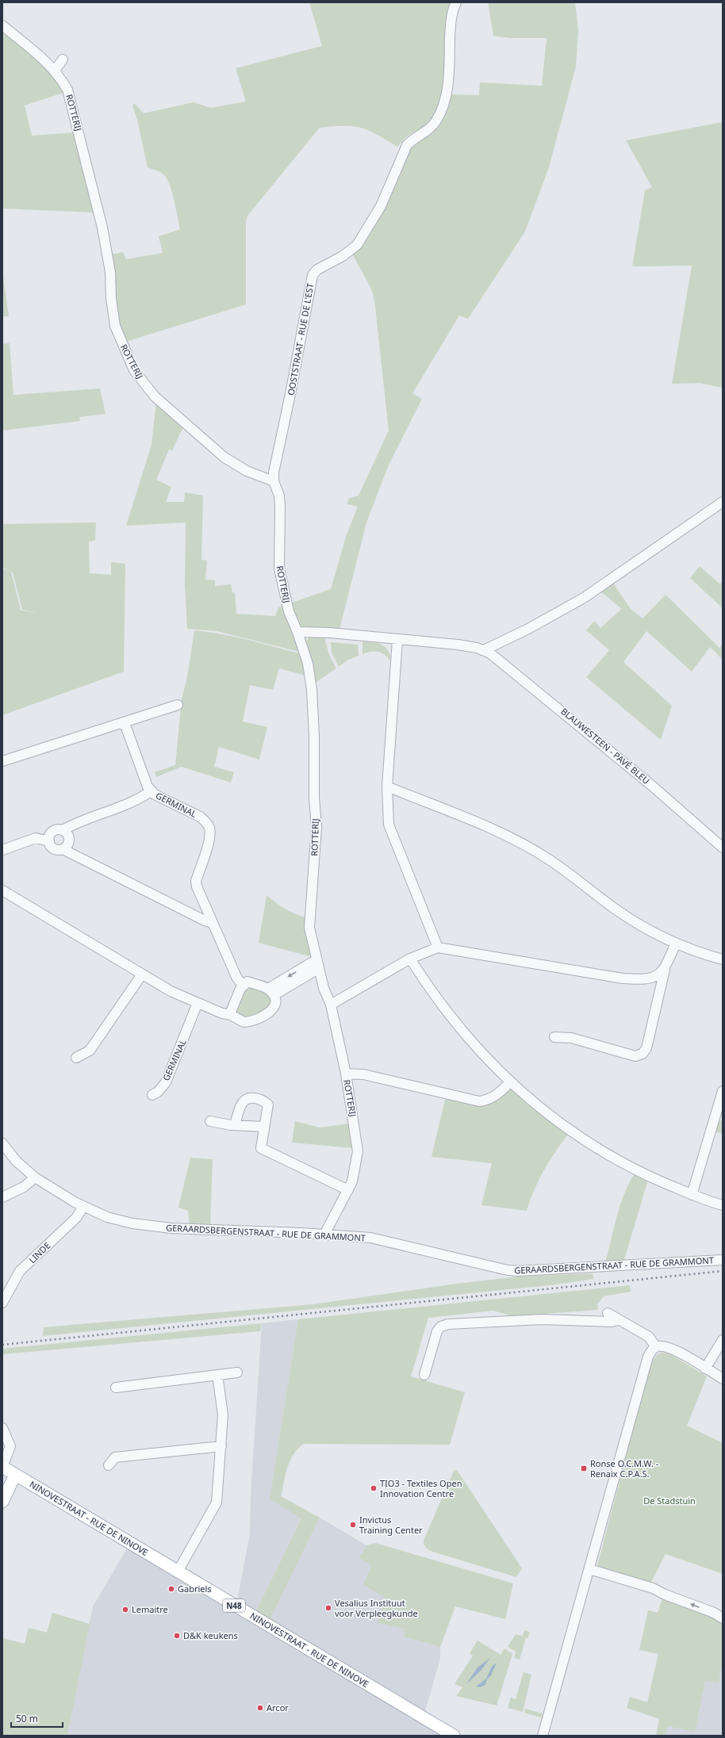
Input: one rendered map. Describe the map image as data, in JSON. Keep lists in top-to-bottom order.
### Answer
{
  "streets": {
    "main road": ["NINOVESTRAAT - RUE DE NINOVE", "N48"],
    "street": [
      "ROTTERIJ",
      "OOSTSTRAAT - RUE DE L'EST",
      "BLAUWESTEEN - PAVÉ BLEU",
      "GERMINAL",
      "GERAARDSBERGENSTRAAT - RUE DE GRAMMONT",
      "LINDE"
    ]
  },
  "crossings": [
    ["ROTTERIJ", "OOSTSTRAAT - RUE DE L'EST"],
    ["ROTTERIJ", "GERAARDSBERGENSTRAAT - RUE DE GRAMMONT"],
    ["GERAARDSBERGENSTRAAT - RUE DE GRAMMONT", "LINDE"]
  ],
  "parks": ["De Stadstuin"],
  "places": {
    "transit": ["Ronse O.C.M.W. - Renaix C.P.A.S."],
    "other": [
      "TIO3 - Textiles Open Innovation Centre",
      "Invictus Training Center",
      "Gabriels",
      "Vesalius Instituut voor Verpleegkunde",
      "Lemaitre",
      "D&K keukens",
      "Arcor"
    ]
  },
  "scale_bar": "50 m"
}
